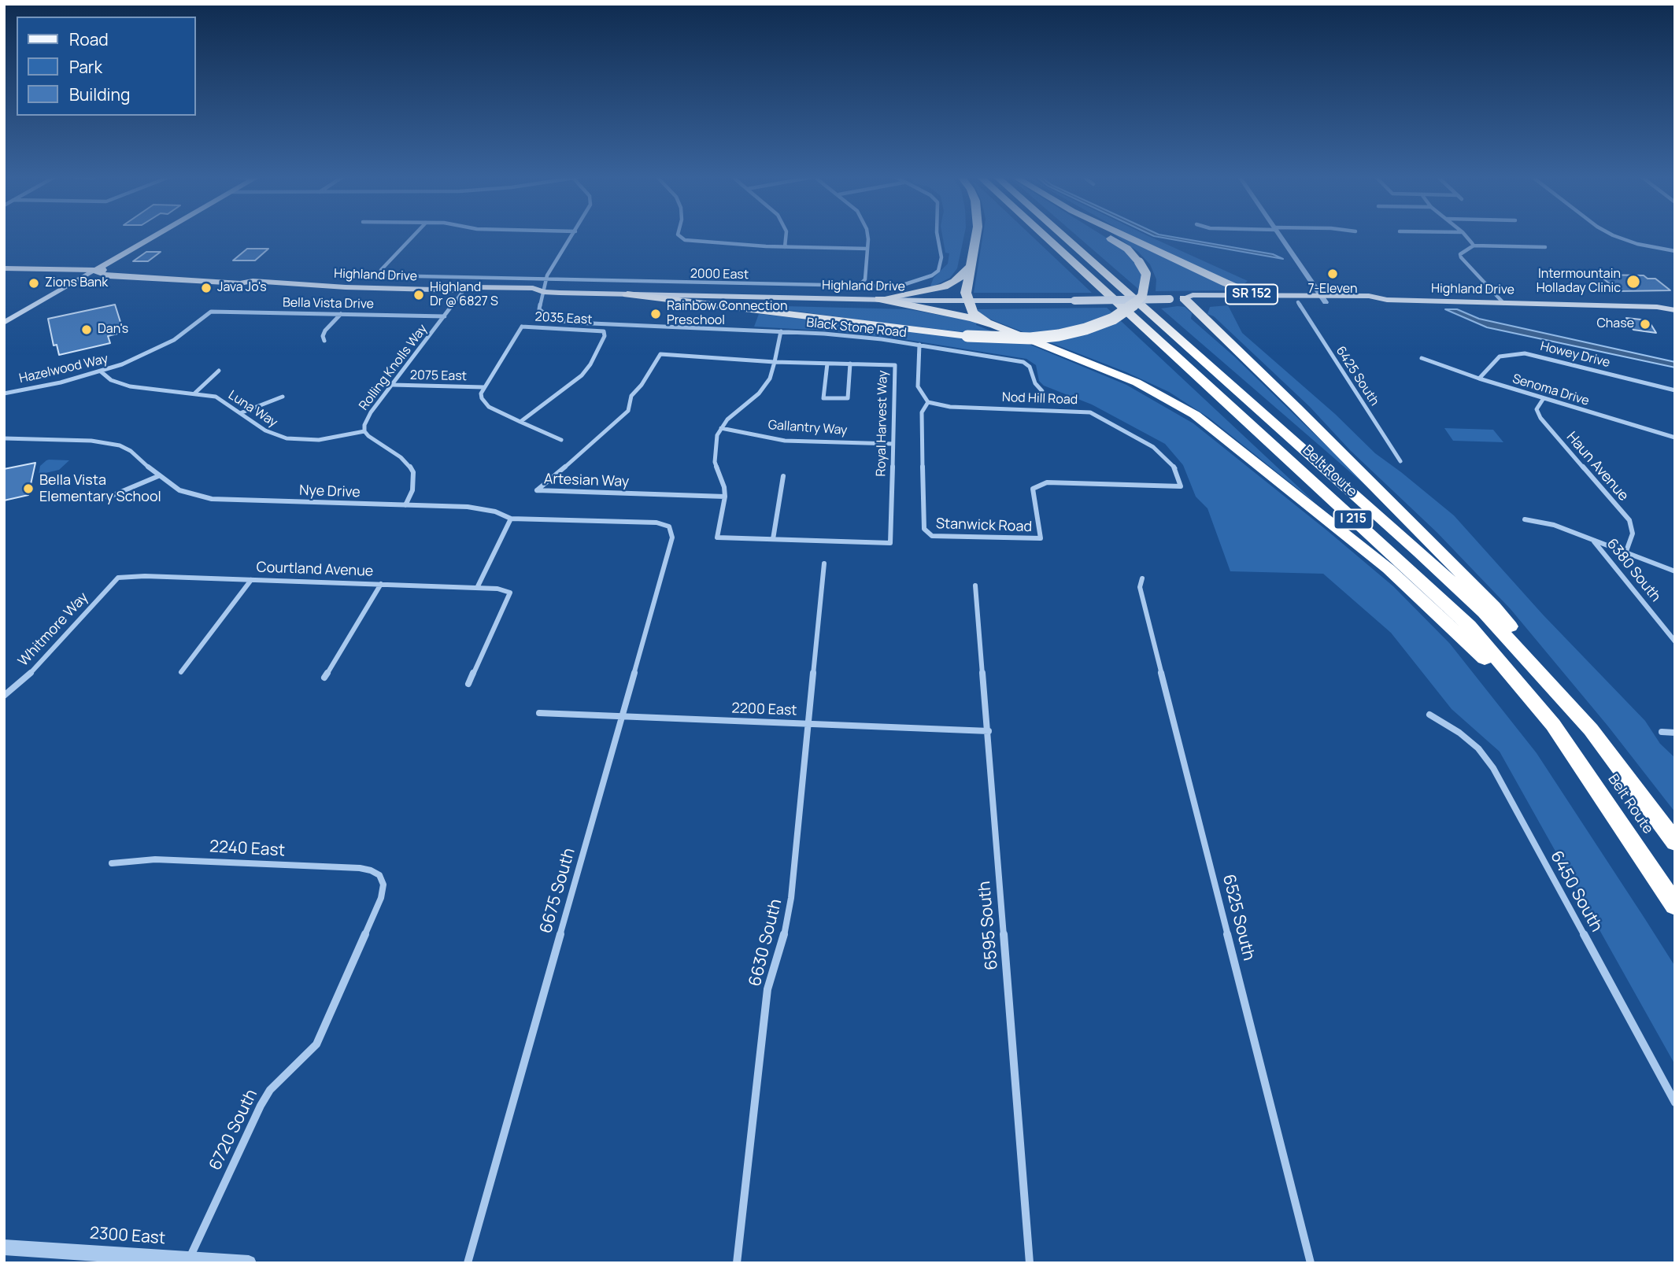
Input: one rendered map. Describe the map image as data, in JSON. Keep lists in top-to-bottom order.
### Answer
{
  "streets": {
    "highway": ["Belt Route", "I 215"],
    "main road": ["Highland Drive", "SR 152"],
    "street": [
      "2000 East",
      "Bella Vista Drive",
      "2035 East",
      "Black Stone Road",
      "Howey Drive",
      "Rolling Knolls Way",
      "Hazelwood Way",
      "2075 East",
      "6425 South",
      "Senoma Drive",
      "Nod Hill Road",
      "Luna Way",
      "Royal Harvest Way",
      "Gallantry Way",
      "Haun Avenue",
      "Artesian Way",
      "Nye Drive",
      "Stanwick Road",
      "Courtland Avenue",
      "6380 South",
      "Whitmore Way",
      "2200 East",
      "2240 East",
      "6675 South",
      "6450 South",
      "6525 South",
      "6595 South",
      "6630 South",
      "6720 South",
      "2300 East"
    ]
  },
  "crossings": [
    ["Highland Drive", "Black Stone Road"],
    ["Highland Drive", "Rolling Knolls Way"],
    ["Highland Drive", "6425 South"],
    ["Bella Vista Drive", "Rolling Knolls Way"],
    ["Bella Vista Drive", "Hazelwood Way"],
    ["2035 East", "2075 East"],
    ["Howey Drive", "Senoma Drive"],
    ["Rolling Knolls Way", "2075 East"],
    ["Rolling Knolls Way", "Luna Way"],
    ["Rolling Knolls Way", "Nye Drive"],
    ["Hazelwood Way", "Luna Way"],
    ["Senoma Drive", "Haun Avenue"],
    ["Nod Hill Road", "Stanwick Road"],
    ["Royal Harvest Way", "Gallantry Way"],
    ["Royal Harvest Way", "Artesian Way"],
    ["Nye Drive", "6675 South"],
    ["Courtland Avenue", "Whitmore Way"],
    ["2200 East", "6675 South"],
    ["2200 East", "6595 South"],
    ["2200 East", "6630 South"],
    ["2240 East", "6720 South"],
    ["6720 South", "2300 East"]
  ],
  "places": [
    "7-Eleven",
    "Intermountain Holladay Clinic",
    "Zions Bank",
    "Java Jo's",
    "Highland Dr @ 6827 S",
    "Rainbow Connection Preschool",
    "Chase",
    "Dan's",
    "Bella Vista Elementary School"
  ],
  "legend": ["Road", "Park", "Building"]
}
